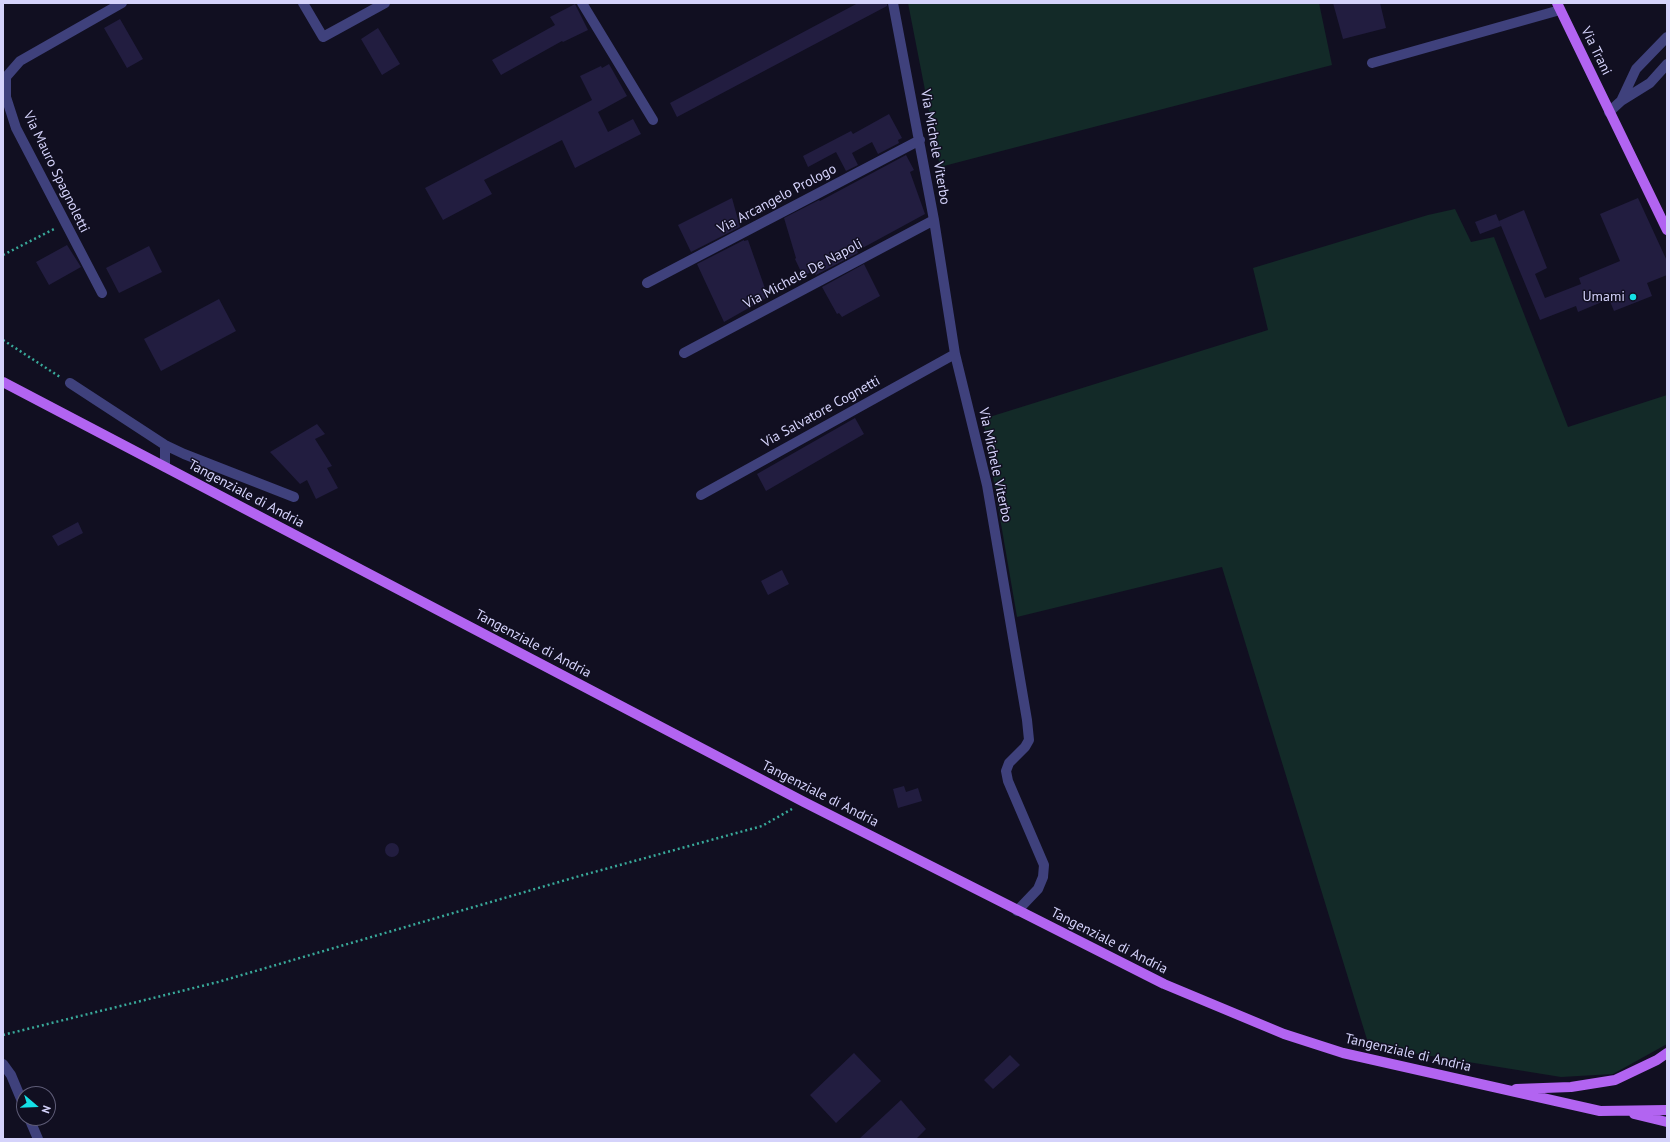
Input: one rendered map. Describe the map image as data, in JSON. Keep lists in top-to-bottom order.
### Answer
{
  "streets": {
    "main road": ["Via Trani", "Tangenziale di Andria"],
    "street": [
      "Via Michele Viterbo",
      "Via Mauro Spagnoletti",
      "Via Arcangelo Prologo",
      "Via Michele De Napoli",
      "Via Salvatore Cognetti"
    ]
  },
  "crossings": [
    ["Via Michele Viterbo", "Via Arcangelo Prologo"],
    ["Via Michele Viterbo", "Via Michele De Napoli"],
    ["Via Michele Viterbo", "Via Salvatore Cognetti"],
    ["Via Michele Viterbo", "Tangenziale di Andria"]
  ],
  "places": ["Umami"],
  "north": "right"
}
